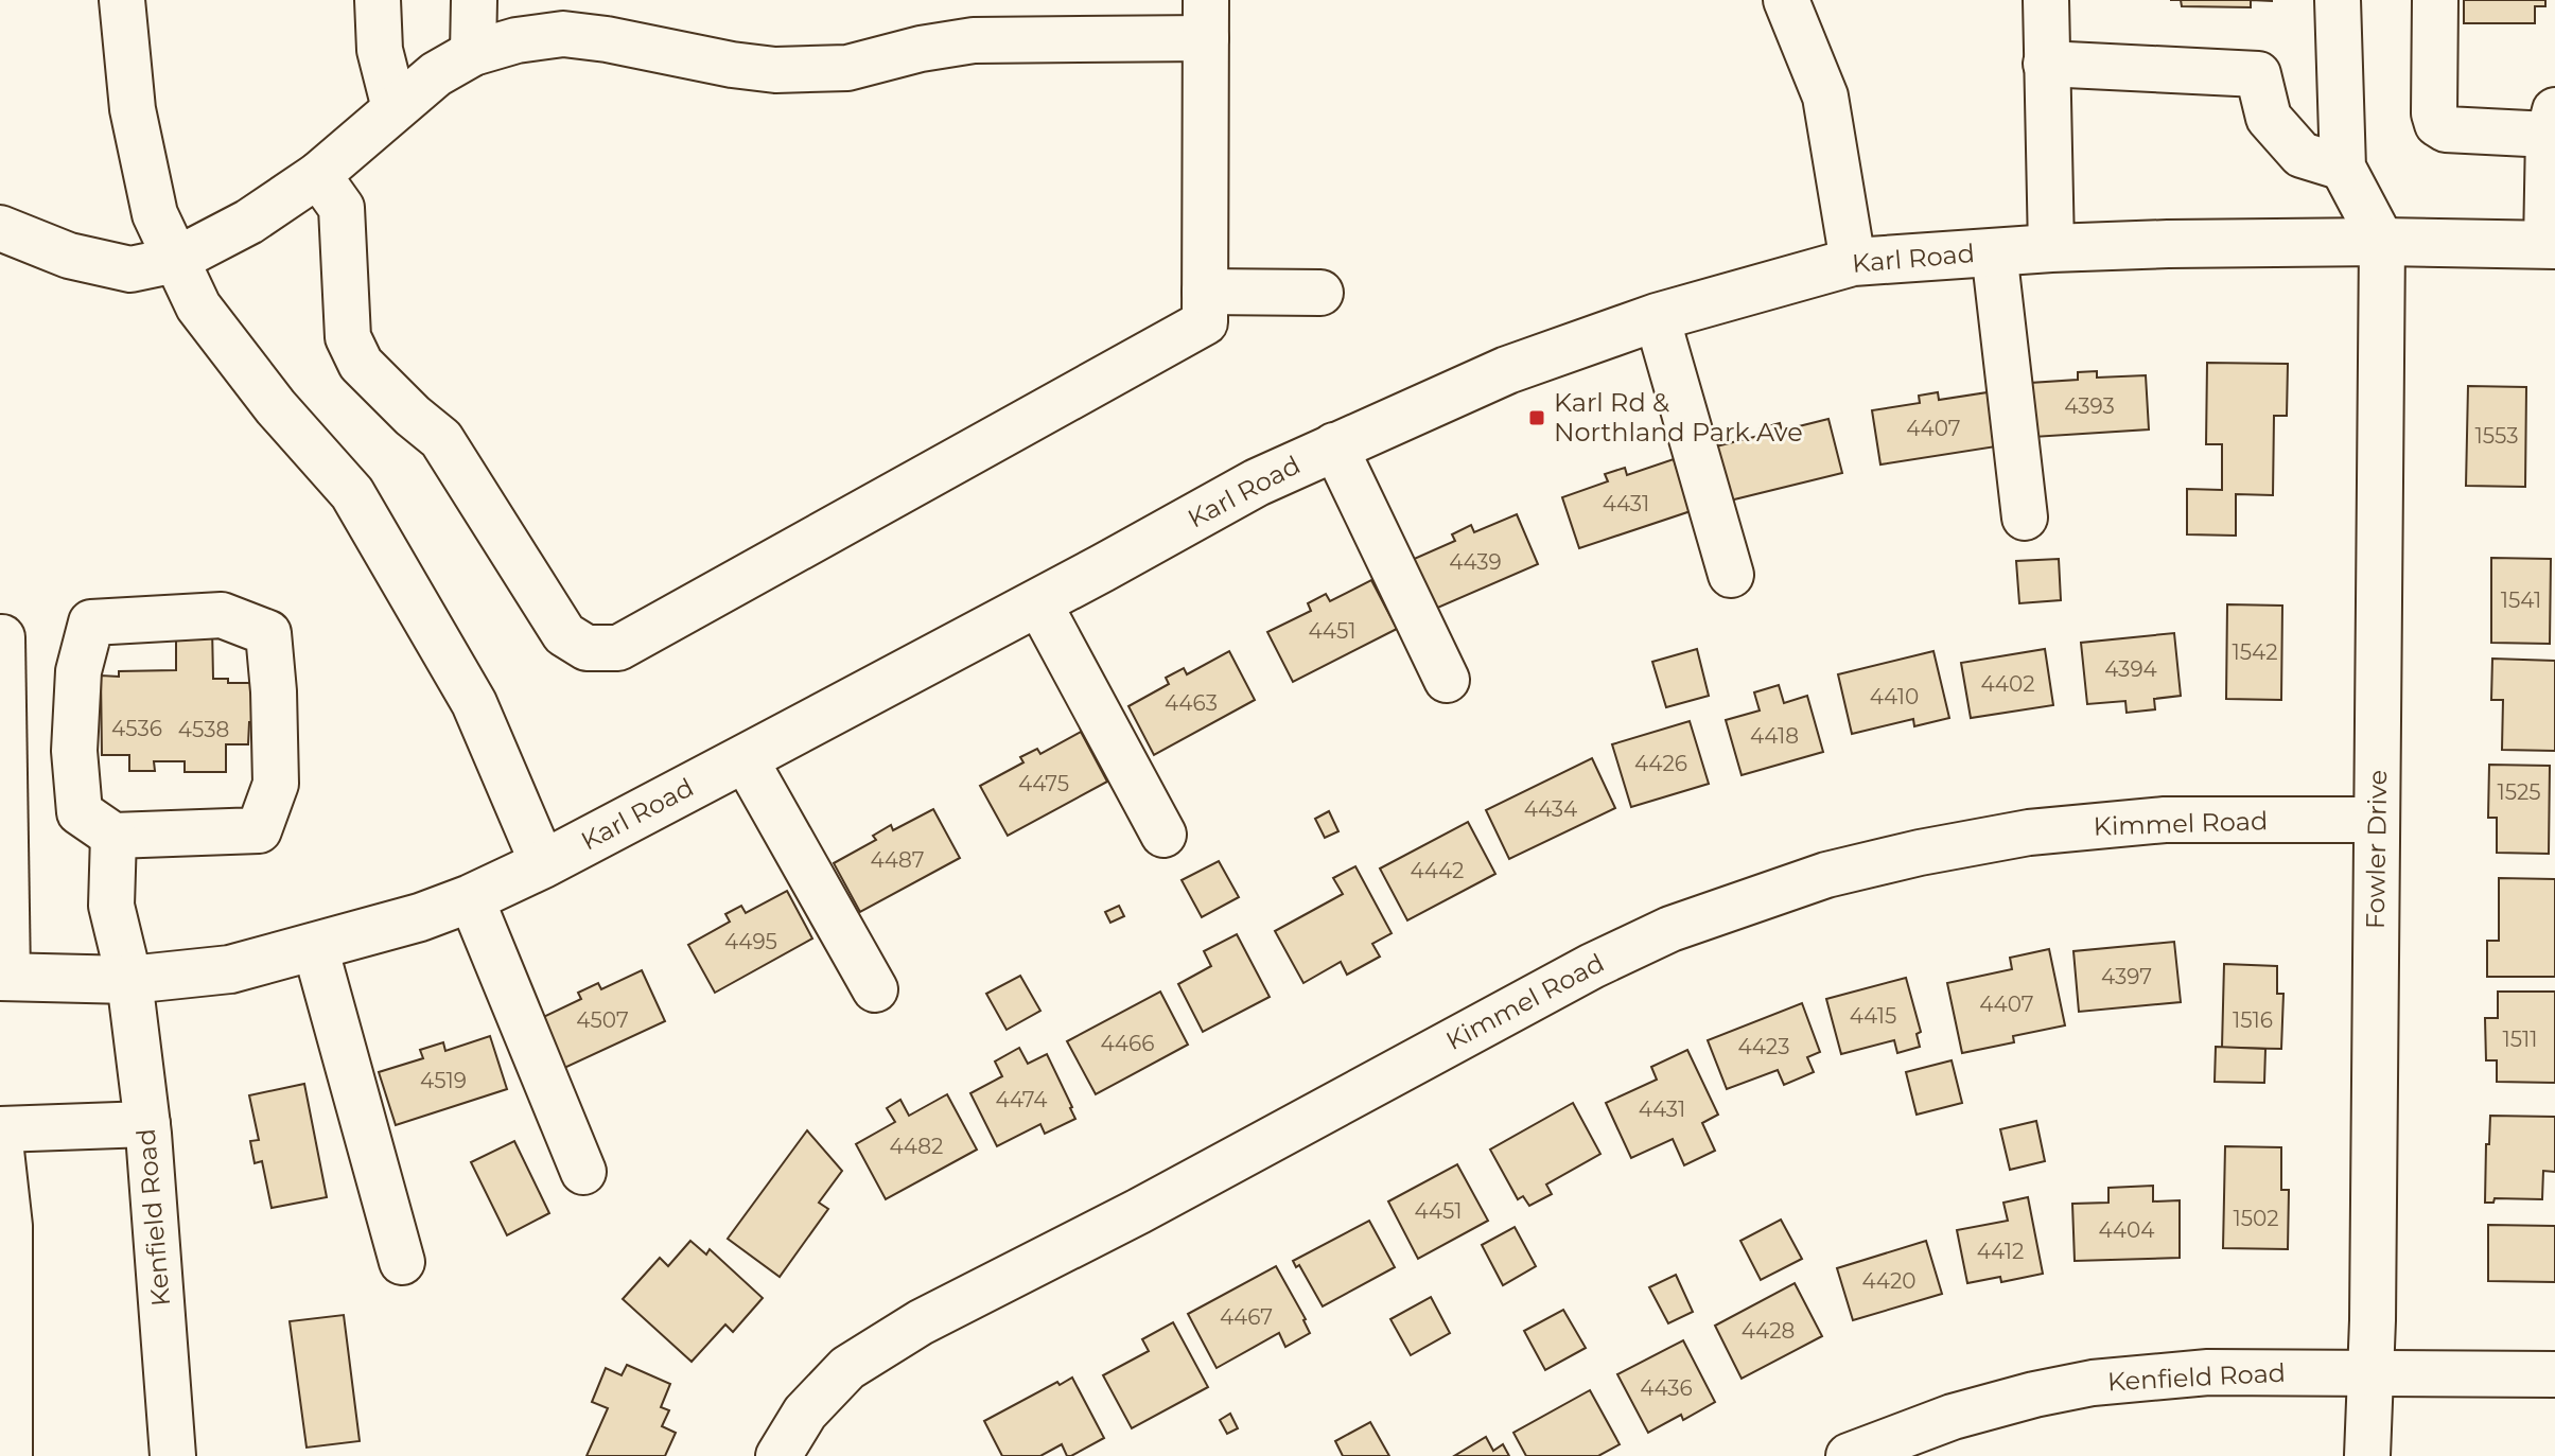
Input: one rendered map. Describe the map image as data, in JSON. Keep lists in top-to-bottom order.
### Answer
{
  "streets": {
    "main road": ["Karl Road"],
    "street": ["Kimmel Road", "Fowler Drive", "Kenfield Road"]
  },
  "crossings": [
    ["Karl Road", "Fowler Drive"],
    ["Karl Road", "Kenfield Road"],
    ["Kimmel Road", "Fowler Drive"],
    ["Fowler Drive", "Kenfield Road"]
  ],
  "places": {
    "transit": ["Karl Rd & Northland Park Ave"]
  },
  "house_numbers": [
    "4393",
    "4407",
    "1553",
    "4431",
    "4439",
    "1541",
    "4451",
    "1542",
    "4394",
    "4402",
    "4410",
    "4463",
    "4536",
    "4538",
    "4418",
    "4426",
    "4475",
    "1525",
    "4434",
    "4487",
    "4442",
    "4495",
    "4397",
    "4407",
    "4415",
    "4507",
    "1516",
    "1511",
    "4466",
    "4423",
    "4519",
    "4474",
    "4431",
    "4482",
    "4451",
    "1502",
    "4404",
    "4412",
    "4420",
    "4467",
    "4428",
    "4436"
  ]
}
